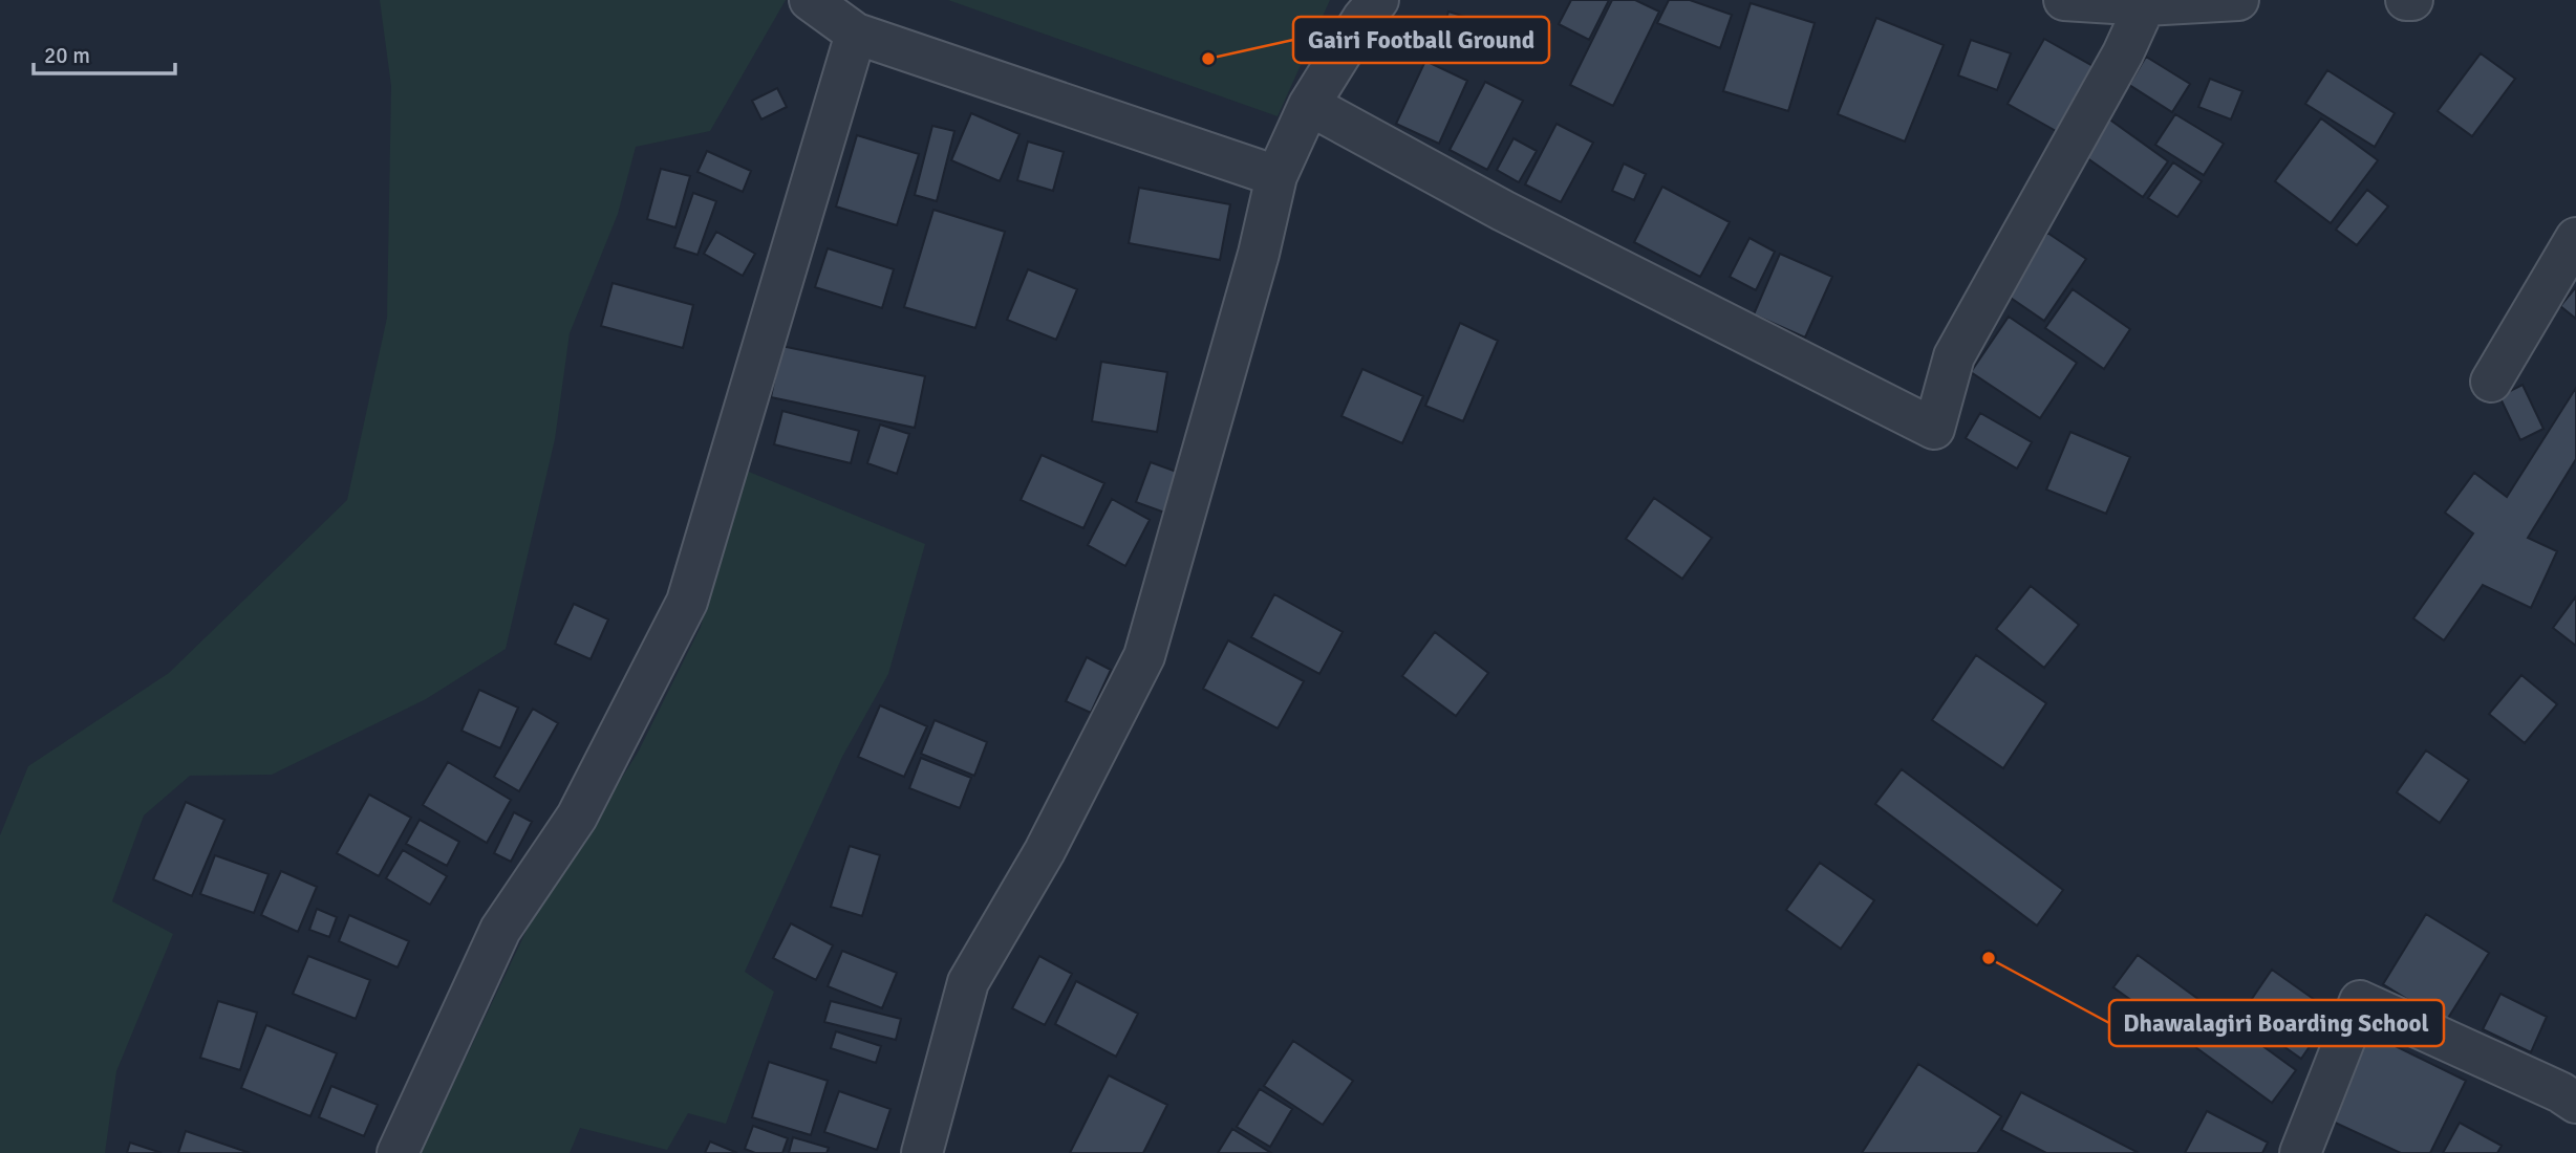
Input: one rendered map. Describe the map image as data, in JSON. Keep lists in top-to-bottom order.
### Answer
{
  "places": ["Gairi Football Ground", "Dhawalagiri Boarding School"],
  "scale_bar": "20 m"
}
